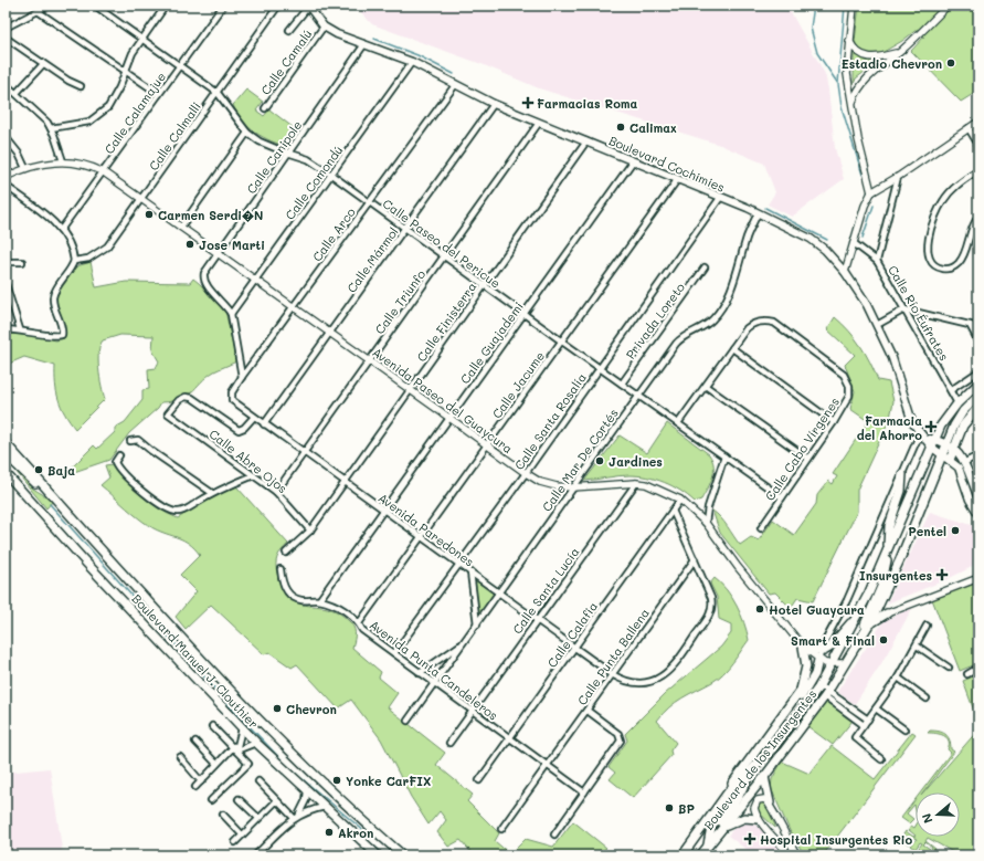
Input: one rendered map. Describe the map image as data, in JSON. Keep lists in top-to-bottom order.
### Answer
{
  "streets": {
    "main road": ["Boulevard Cochimies", "Boulevard Manuel J. Clouthier", "Boulevard de los Insurgentes"],
    "street": [
      "Calle Camalú",
      "Calle Calamajue",
      "Calle Calmalli",
      "Calle Canipole",
      "Calle Comondú",
      "Calle Arco",
      "Calle Paseo del Pericue",
      "Calle Mármol",
      "Calle Triunfo",
      "Calle Río Éufrates",
      "Privada Loreto",
      "Calle Finisterra",
      "Calle Guajademi",
      "Calle Jacume",
      "Avenida Paseo del Guaycura",
      "Calle Santa Rosalía",
      "Calle Cabo Vírgenes",
      "Calle Mar De Cortés",
      "Calle Abre Ojos",
      "Avenida Paredones",
      "Calle Santa Lucía",
      "Calle Calafia",
      "Calle Punta Ballena",
      "Avenida Punta Candeleros"
    ]
  },
  "crossings": [
    ["Calle Camalú", "Boulevard Cochimies"],
    ["Calle Calamajue", "Calle Paseo del Pericue"],
    ["Calle Calamajue", "Avenida Paseo del Guaycura"],
    ["Calle Calmalli", "Calle Paseo del Pericue"],
    ["Calle Calmalli", "Avenida Paseo del Guaycura"],
    ["Calle Canipole", "Boulevard Cochimies"],
    ["Calle Canipole", "Calle Comondú"],
    ["Calle Canipole", "Calle Arco"],
    ["Calle Canipole", "Calle Paseo del Pericue"],
    ["Calle Canipole", "Avenida Paseo del Guaycura"],
    ["Boulevard Cochimies", "Calle Comondú"],
    ["Boulevard Cochimies", "Calle Arco"],
    ["Boulevard Cochimies", "Calle Mármol"],
    ["Boulevard Cochimies", "Calle Triunfo"],
    ["Boulevard Cochimies", "Calle Finisterra"],
    ["Boulevard Cochimies", "Calle Guajademi"],
    ["Boulevard Cochimies", "Calle Jacume"],
    ["Boulevard Cochimies", "Calle Santa Rosalía"],
    ["Boulevard Cochimies", "Calle Mar De Cortés"],
    ["Boulevard Cochimies", "Boulevard de los Insurgentes"],
    ["Calle Comondú", "Calle Paseo del Pericue"],
    ["Calle Comondú", "Avenida Paseo del Guaycura"],
    ["Calle Arco", "Calle Paseo del Pericue"],
    ["Calle Arco", "Avenida Paseo del Guaycura"],
    ["Calle Arco", "Avenida Paredones"],
    ["Calle Paseo del Pericue", "Calle Mármol"],
    ["Calle Paseo del Pericue", "Calle Triunfo"],
    ["Calle Paseo del Pericue", "Privada Loreto"],
    ["Calle Paseo del Pericue", "Calle Finisterra"],
    ["Calle Paseo del Pericue", "Calle Guajademi"],
    ["Calle Paseo del Pericue", "Calle Jacume"],
    ["Calle Paseo del Pericue", "Calle Santa Rosalía"],
    ["Calle Paseo del Pericue", "Calle Cabo Vírgenes"],
    ["Calle Paseo del Pericue", "Calle Mar De Cortés"],
    ["Calle Mármol", "Avenida Paseo del Guaycura"],
    ["Calle Mármol", "Avenida Paredones"],
    ["Calle Triunfo", "Avenida Paseo del Guaycura"],
    ["Calle Triunfo", "Calle Abre Ojos"],
    ["Calle Triunfo", "Avenida Paredones"],
    ["Calle Río Éufrates", "Boulevard de los Insurgentes"],
    ["Calle Finisterra", "Avenida Paseo del Guaycura"],
    ["Calle Finisterra", "Calle Abre Ojos"],
    ["Calle Finisterra", "Avenida Paredones"],
    ["Calle Guajademi", "Avenida Paseo del Guaycura"],
    ["Calle Guajademi", "Avenida Paredones"],
    ["Calle Guajademi", "Avenida Punta Candeleros"],
    ["Calle Jacume", "Avenida Paseo del Guaycura"],
    ["Calle Jacume", "Avenida Paredones"],
    ["Calle Jacume", "Avenida Punta Candeleros"],
    ["Avenida Paseo del Guaycura", "Calle Santa Rosalía"],
    ["Avenida Paseo del Guaycura", "Calle Mar De Cortés"],
    ["Avenida Paseo del Guaycura", "Calle Santa Lucía"],
    ["Avenida Paseo del Guaycura", "Calle Calafia"],
    ["Calle Santa Rosalía", "Avenida Paredones"],
    ["Calle Santa Rosalía", "Avenida Punta Candeleros"],
    ["Calle Mar De Cortés", "Avenida Paredones"],
    ["Calle Mar De Cortés", "Avenida Punta Candeleros"],
    ["Calle Abre Ojos", "Avenida Paredones"],
    ["Avenida Paredones", "Calle Santa Lucía"],
    ["Avenida Paredones", "Calle Calafia"],
    ["Avenida Paredones", "Calle Punta Ballena"],
    ["Calle Santa Lucía", "Avenida Punta Candeleros"],
    ["Calle Calafia", "Avenida Punta Candeleros"],
    ["Calle Punta Ballena", "Avenida Punta Candeleros"]
  ],
  "places": {
    "other": [
      "Estadio Chevron",
      "Calimax",
      "Carmen Serdi�N",
      "Jose Marti",
      "Jardines",
      "Baja",
      "Pentel",
      "Hotel Guaycura",
      "Smart & Final",
      "Chevron",
      "Yonke CarFIX",
      "BP",
      "Akron"
    ],
    "health": [
      "Farmacias Roma",
      "Farmacia del Ahorro",
      "Insurgentes",
      "Hospital Insurgentes Rio"
    ]
  },
  "north": "left"
}
